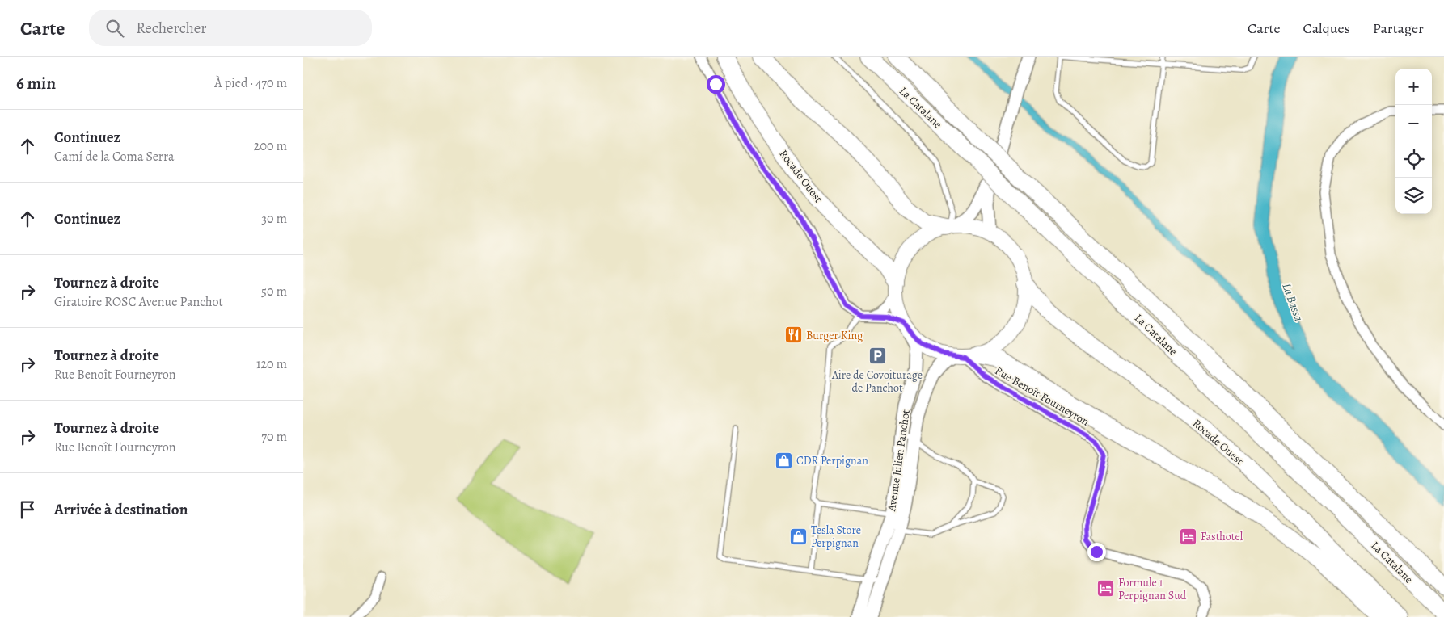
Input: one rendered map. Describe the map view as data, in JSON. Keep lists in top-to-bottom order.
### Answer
{
  "streets": {
    "highway": ["La Catalane", "Rocade Ouest"],
    "main road": ["Avenue Julien Panchot"],
    "street": ["Rue Benoît Fourneyron"]
  },
  "crossings": [
    ["Rocade Ouest", "Rue Benoît Fourneyron"],
    ["Rocade Ouest", "Avenue Julien Panchot"],
    ["Rue Benoît Fourneyron", "Avenue Julien Panchot"]
  ],
  "water": ["La Bassa"],
  "places": {
    "restaurant": ["Burger King"],
    "parking": ["Aire de Covoiturage de Panchot"],
    "shop": ["CDR Perpignan", "Tesla Store Perpignan"],
    "hotel": ["Fasthotel", "Formule 1 Perpignan Sud"]
  },
  "page": {
    "header": "Carte",
    "search": "Rechercher",
    "nav": ["Carte", "Calques", "Partager"],
    "heading": ["6 min", "À pied · 470 m"],
    "map_buttons": ["+", "−"],
    "list": [
      ["Continuez", "Camí de la Coma Serra", "200 m"],
      ["Continuez", "30 m"],
      ["Tournez à droite", "Giratoire ROSC Avenue Panchot", "50 m"],
      ["Tournez à droite", "Rue Benoît Fourneyron", "120 m"],
      ["Tournez à droite", "Rue Benoît Fourneyron", "70 m"],
      "Arrivée à destination"
    ]
  }
}
